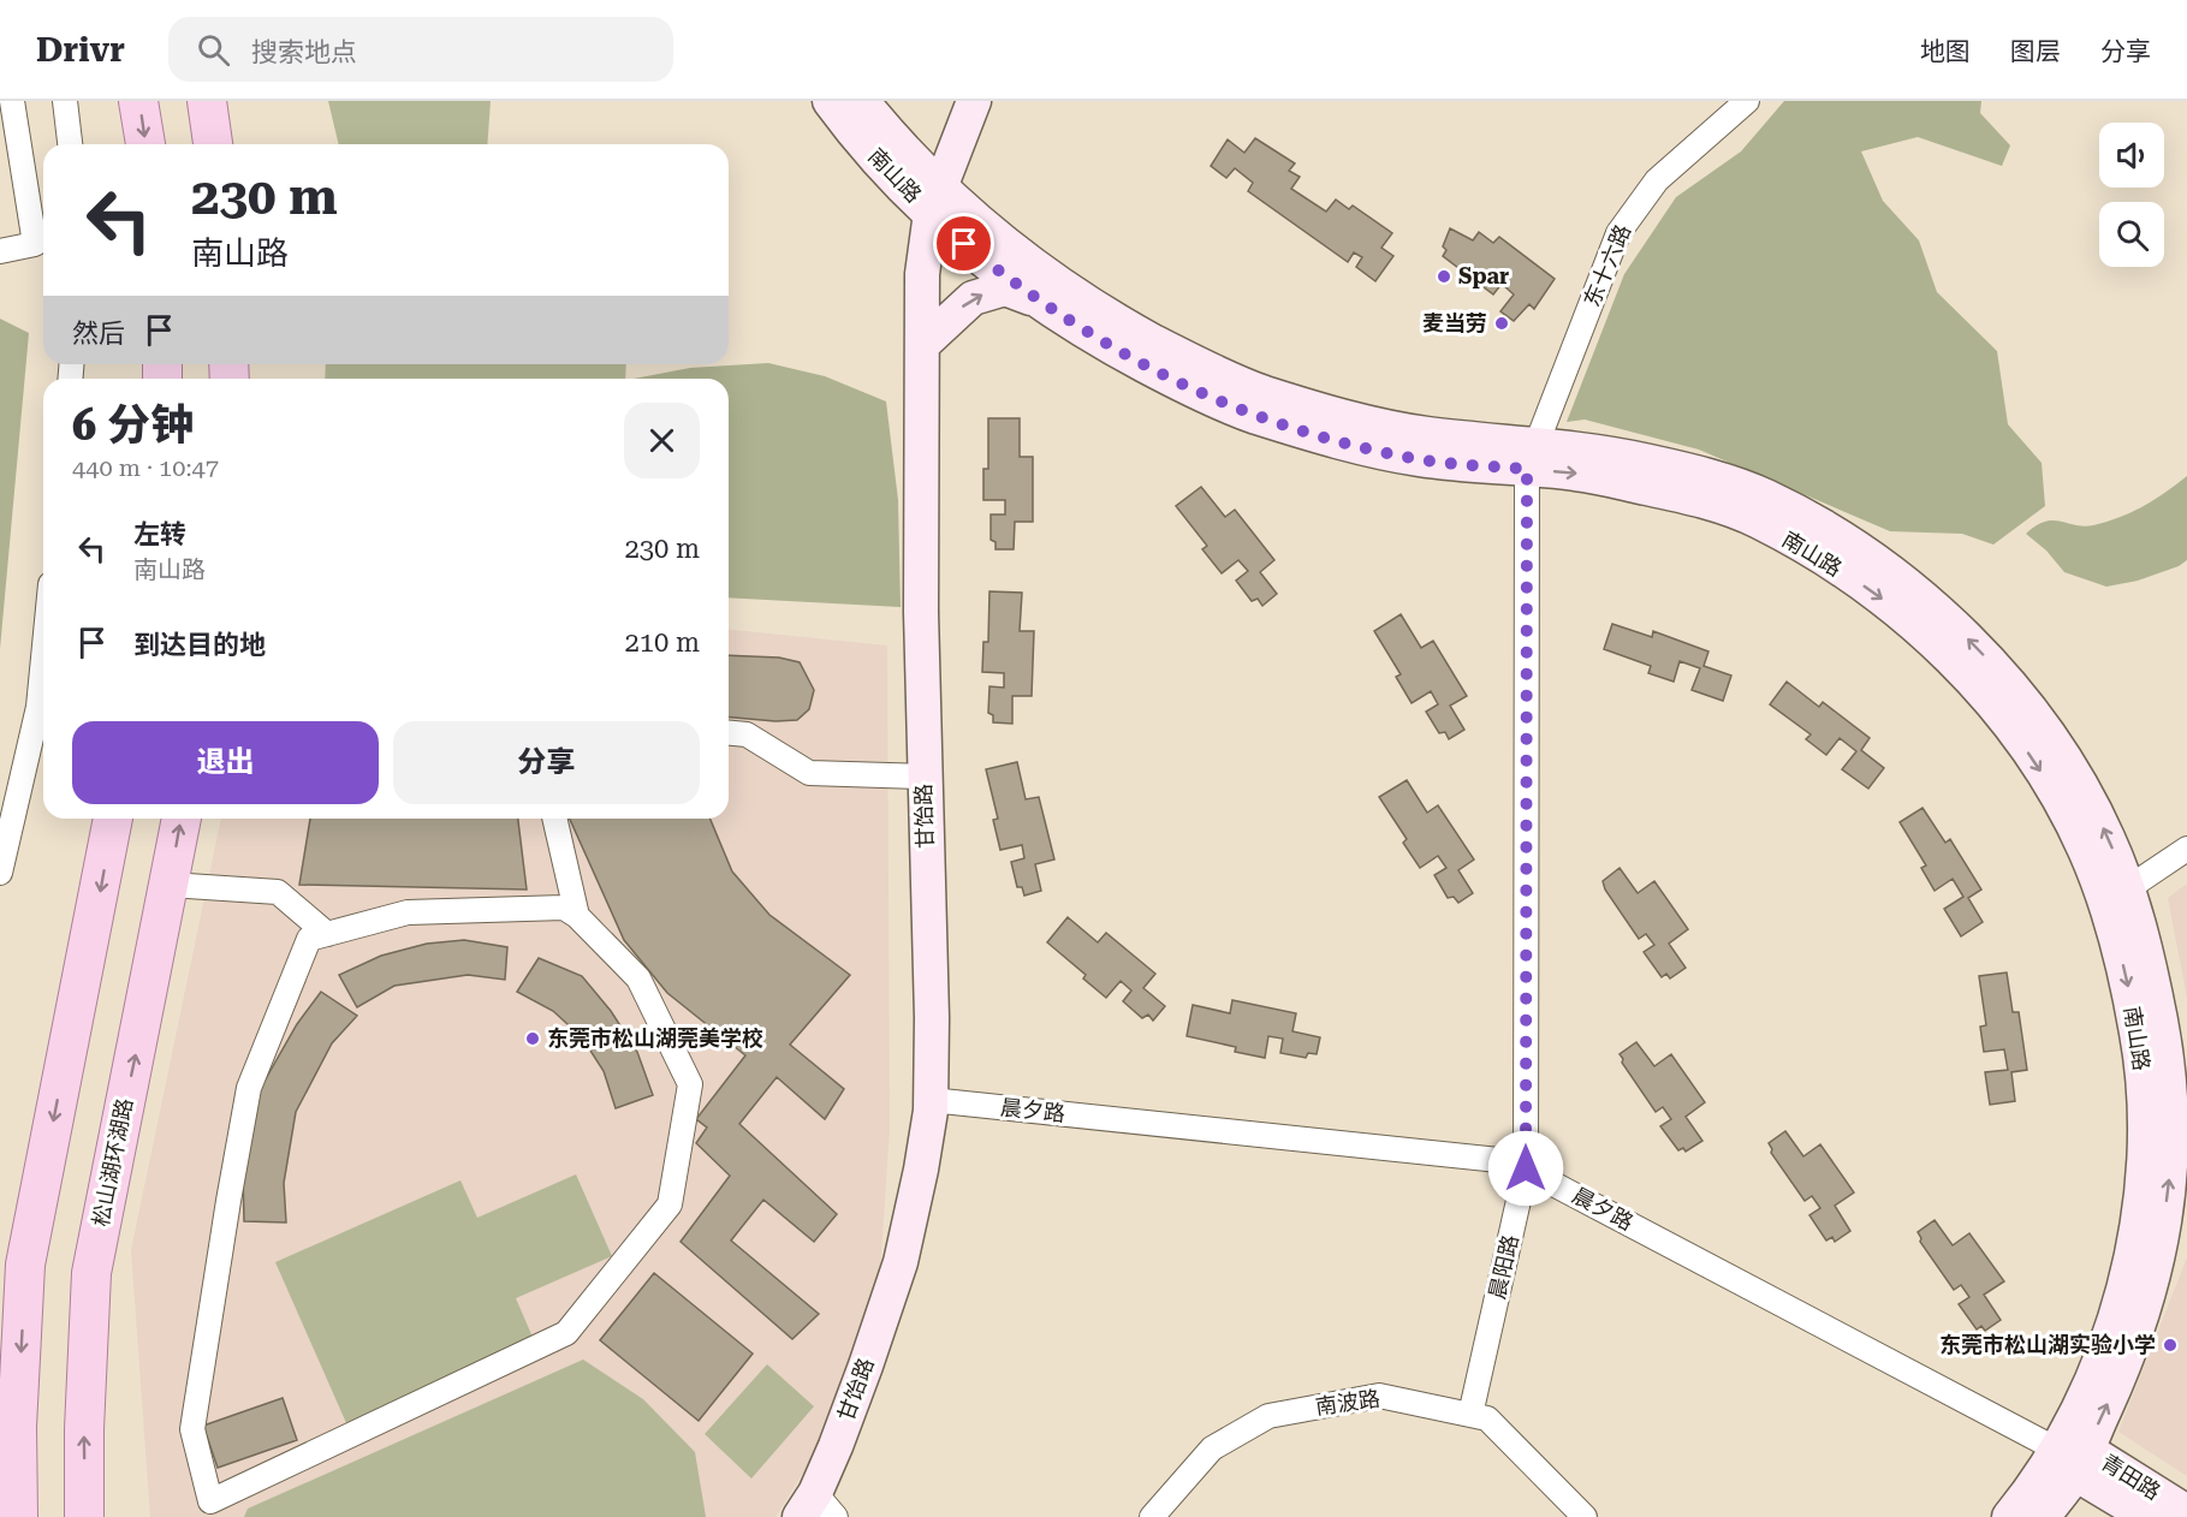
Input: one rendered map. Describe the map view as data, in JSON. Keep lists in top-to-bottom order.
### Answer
{
  "streets": {
    "main road": [
      "南山路",
      "甘饴路",
      "松山湖环湖路",
      "青田路"
    ],
    "street": [
      "东十六路",
      "晨夕路",
      "晨阳路",
      "南波路"
    ]
  },
  "crossings": [
    ["南山路", "东十六路"],
    ["南山路", "甘饴路"],
    ["南山路", "晨夕路"],
    ["南山路", "晨阳路"],
    ["南山路", "青田路"],
    ["东十六路", "晨阳路"],
    ["甘饴路", "晨夕路"],
    ["晨夕路", "晨阳路"],
    ["晨夕路", "青田路"],
    ["晨阳路", "南波路"]
  ],
  "places": [
    "Spar",
    "麦当劳",
    "东莞市松山湖莞美学校",
    "东莞市松山湖实验小学"
  ],
  "page": {
    "header": "Drivr",
    "search": "搜索地点",
    "nav": ["地图", "图层", "分享"],
    "turn": ["230 m", "南山路"],
    "then": "然后",
    "heading": ["6 分钟", "440 m · 10:47"],
    "list": [
      {
        "name": "左转",
        "note": "南山路",
        "value": "230 m"
      },
      {
        "name": "到达目的地",
        "value": "210 m"
      }
    ],
    "buttons": ["退出", "分享"]
  }
}
